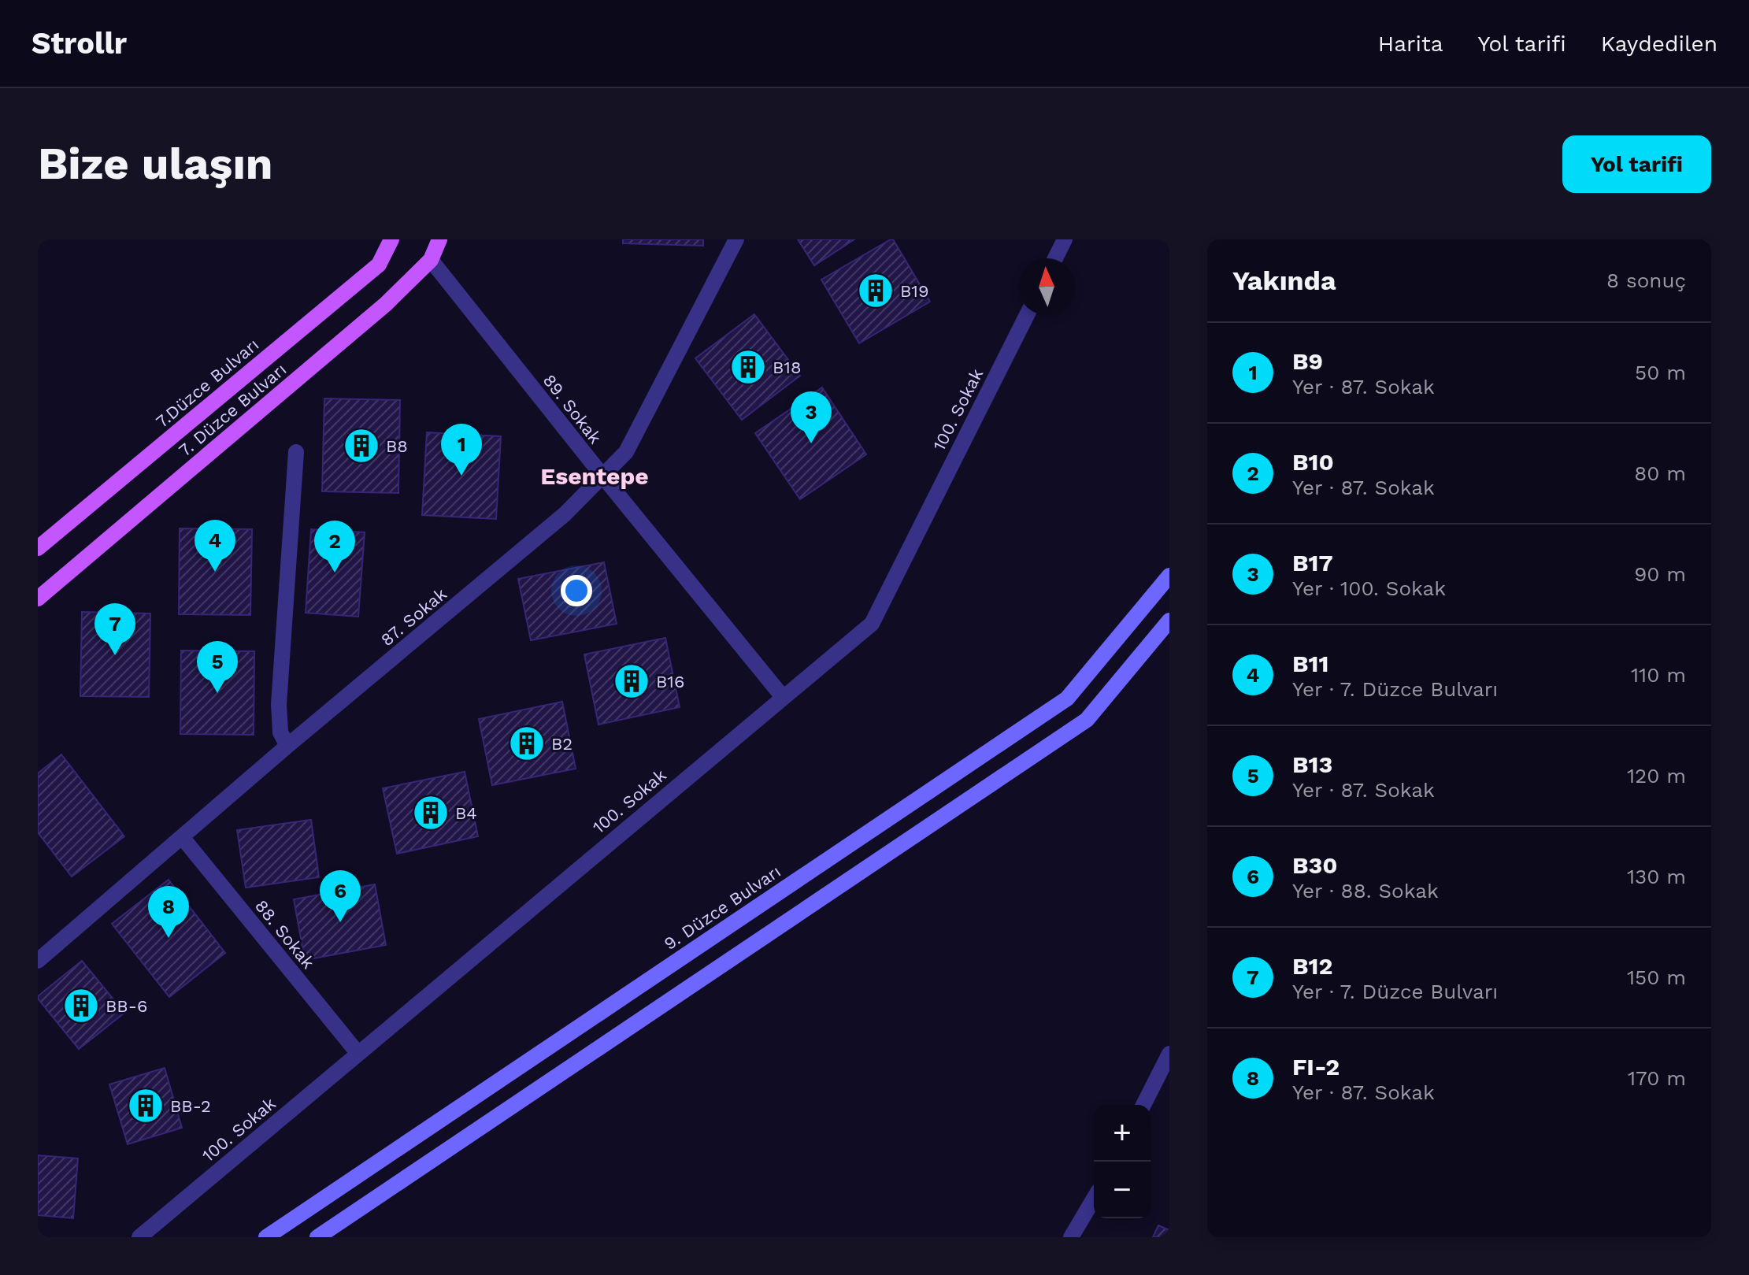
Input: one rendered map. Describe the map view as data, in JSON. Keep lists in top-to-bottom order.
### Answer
{
  "streets": {
    "main road": ["7.Düzce Bulvarı", "7. Düzce Bulvarı", "9. Düzce Bulvarı"],
    "street": [
      "89. Sokak",
      "100. Sokak",
      "87. Sokak",
      "88. Sokak"
    ]
  },
  "crossings": [
    ["89. Sokak", "7. Düzce Bulvarı"],
    ["89. Sokak", "100. Sokak"],
    ["89. Sokak", "87. Sokak"],
    ["100. Sokak", "88. Sokak"],
    ["87. Sokak", "88. Sokak"]
  ],
  "districts": ["Esentepe"],
  "places": {
    "building": [
      "B19",
      "B18",
      "B8",
      "B16",
      "B2",
      "B4",
      "BB-6",
      "BB-2"
    ]
  },
  "north": "top",
  "page": {
    "header": "Strollr",
    "nav": ["Harita", "Yol tarifi", "Kaydedilen"],
    "buttons": "Yol tarifi",
    "title": "Bize ulaşın",
    "heading": ["Yakında", "8 sonuç"],
    "list": [
      {
        "mark": "1",
        "name": "B9",
        "note": "Yer · 87. Sokak",
        "value": "50 m"
      },
      {
        "mark": "2",
        "name": "B10",
        "note": "Yer · 87. Sokak",
        "value": "80 m"
      },
      {
        "mark": "3",
        "name": "B17",
        "note": "Yer · 100. Sokak",
        "value": "90 m"
      },
      {
        "mark": "4",
        "name": "B11",
        "note": "Yer · 7. Düzce Bulvarı",
        "value": "110 m"
      },
      {
        "mark": "5",
        "name": "B13",
        "note": "Yer · 87. Sokak",
        "value": "120 m"
      },
      {
        "mark": "6",
        "name": "B30",
        "note": "Yer · 88. Sokak",
        "value": "130 m"
      },
      {
        "mark": "7",
        "name": "B12",
        "note": "Yer · 7. Düzce Bulvarı",
        "value": "150 m"
      },
      {
        "mark": "8",
        "name": "FI-2",
        "note": "Yer · 87. Sokak",
        "value": "170 m"
      }
    ],
    "pins": [
      "3",
      "1",
      "4",
      "2",
      "7",
      "5",
      "6",
      "8"
    ],
    "map_buttons": ["+", "−"]
  }
}
